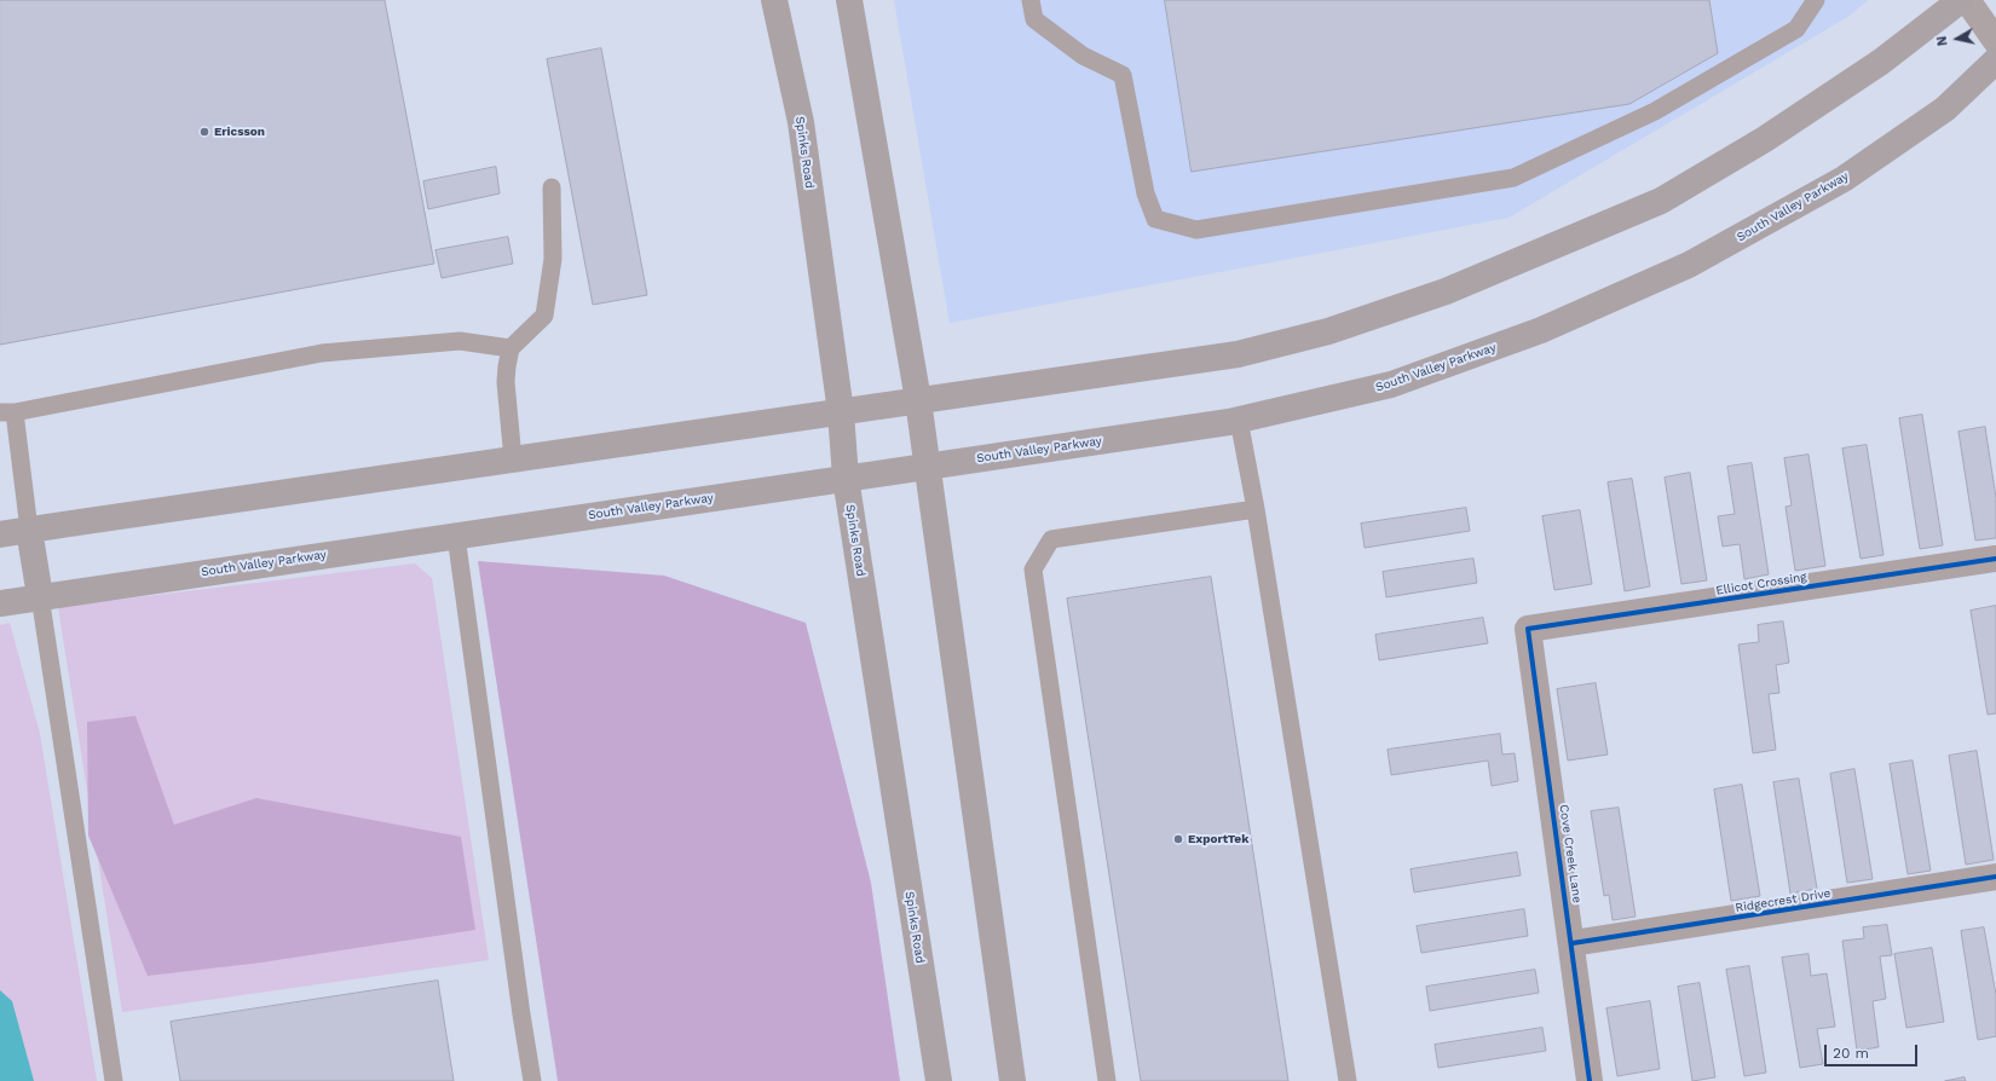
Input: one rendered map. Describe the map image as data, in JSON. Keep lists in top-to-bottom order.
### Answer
{
  "streets": {
    "main road": ["Spinks Road", "South Valley Parkway"],
    "street": ["Ellicot Crossing", "Cove Creek Lane", "Ridgecrest Drive"]
  },
  "crossings": [
    ["Spinks Road", "South Valley Parkway"],
    ["Ellicot Crossing", "Cove Creek Lane"],
    ["Cove Creek Lane", "Ridgecrest Drive"]
  ],
  "places": ["Ericsson", "ExportTek"],
  "scale_bar": "20 m",
  "north": "left"
}
